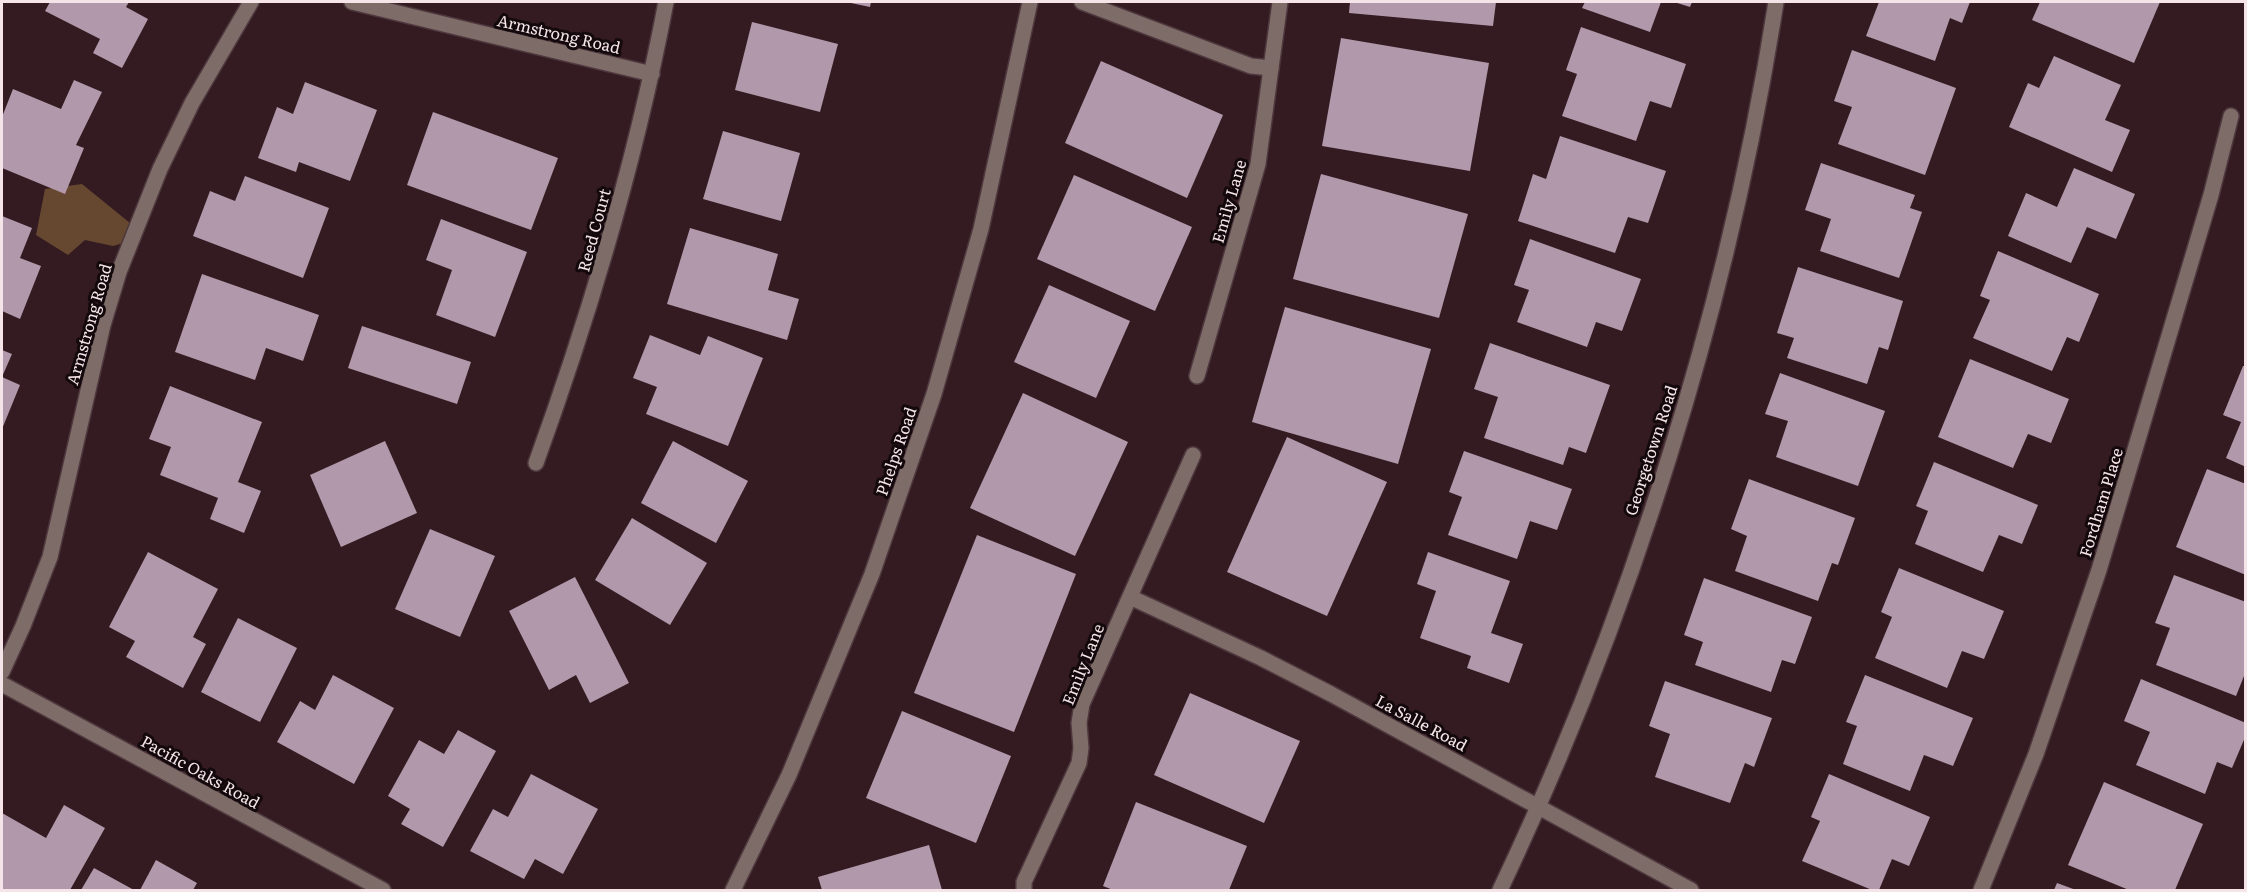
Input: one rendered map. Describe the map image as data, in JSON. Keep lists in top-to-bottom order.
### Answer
{
  "streets": {
    "street": [
      "Armstrong Road",
      "Emily Lane",
      "Reed Court",
      "Georgetown Road",
      "Phelps Road",
      "Fordham Place",
      "La Salle Road",
      "Pacific Oaks Road"
    ]
  },
  "crossings": [
    ["Armstrong Road", "Reed Court"],
    ["Emily Lane", "La Salle Road"],
    ["Georgetown Road", "La Salle Road"]
  ]
}
